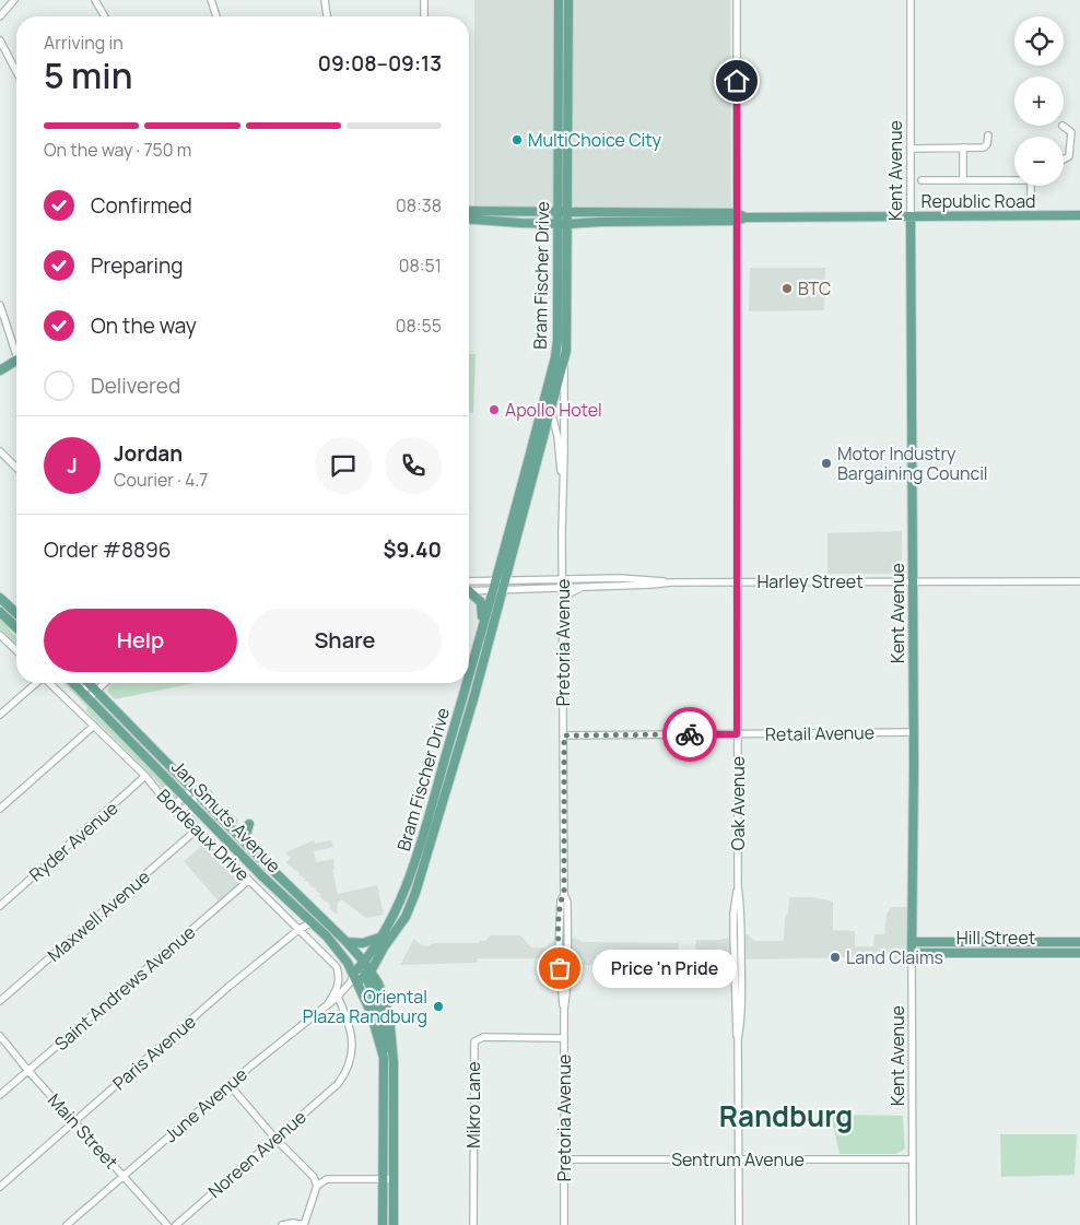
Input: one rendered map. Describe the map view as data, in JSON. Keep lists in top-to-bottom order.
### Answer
{
  "streets": {
    "main road": [
      "Kent Avenue",
      "Republic Road",
      "Bram Fischer Drive",
      "Jan Smuts Avenue",
      "Hill Street"
    ],
    "street": [
      "Harley Street",
      "Pretoria Avenue",
      "Retail Avenue",
      "Oak Avenue",
      "Bordeaux Drive",
      "Ryder Avenue",
      "Maxwell Avenue",
      "Saint Andrews Avenue",
      "Paris Avenue",
      "June Avenue",
      "Mikro Lane",
      "Main Street",
      "Noreen Avenue",
      "Sentrum Avenue"
    ]
  },
  "crossings": [
    ["Kent Avenue", "Republic Road"],
    ["Kent Avenue", "Harley Street"],
    ["Kent Avenue", "Retail Avenue"],
    ["Kent Avenue", "Hill Street"],
    ["Kent Avenue", "Sentrum Avenue"],
    ["Republic Road", "Bram Fischer Drive"],
    ["Republic Road", "Oak Avenue"],
    ["Bram Fischer Drive", "Harley Street"],
    ["Bram Fischer Drive", "Pretoria Avenue"],
    ["Bram Fischer Drive", "Jan Smuts Avenue"],
    ["Bram Fischer Drive", "June Avenue"],
    ["Harley Street", "Pretoria Avenue"],
    ["Harley Street", "Oak Avenue"],
    ["Pretoria Avenue", "Retail Avenue"],
    ["Pretoria Avenue", "Mikro Lane"],
    ["Pretoria Avenue", "Sentrum Avenue"],
    ["Retail Avenue", "Oak Avenue"],
    ["Oak Avenue", "Sentrum Avenue"],
    ["Jan Smuts Avenue", "Paris Avenue"],
    ["Jan Smuts Avenue", "June Avenue"],
    ["Bordeaux Drive", "Ryder Avenue"],
    ["Bordeaux Drive", "Maxwell Avenue"],
    ["Bordeaux Drive", "Saint Andrews Avenue"],
    ["Bordeaux Drive", "Paris Avenue"],
    ["Bordeaux Drive", "June Avenue"],
    ["Saint Andrews Avenue", "Main Street"],
    ["Paris Avenue", "Main Street"],
    ["June Avenue", "Main Street"],
    ["June Avenue", "Noreen Avenue"]
  ],
  "districts": ["Randburg"],
  "places": [
    "MultiChoice City",
    "BTC",
    "Apollo Hotel",
    "Motor Industry Bargaining Council",
    "Land Claims",
    "Price 'n Pride",
    "Oriental Plaza Randburg"
  ],
  "page": {
    "map_buttons": ["+", "−"],
    "heading": ["5 min", "Arriving in", "09:08–09:13"],
    "panel": [
      "Jordan",
      "Courier · 4.7",
      "Order #8896",
      "$9.40"
    ],
    "bar": "On the way · 750 m",
    "list": [
      ["Confirmed", "08:38"],
      ["Preparing", "08:51"],
      ["On the way", "08:55"],
      "Delivered"
    ],
    "round": "J",
    "buttons": ["Help", "Share"],
    "bubble": "Price 'n Pride"
  }
}
